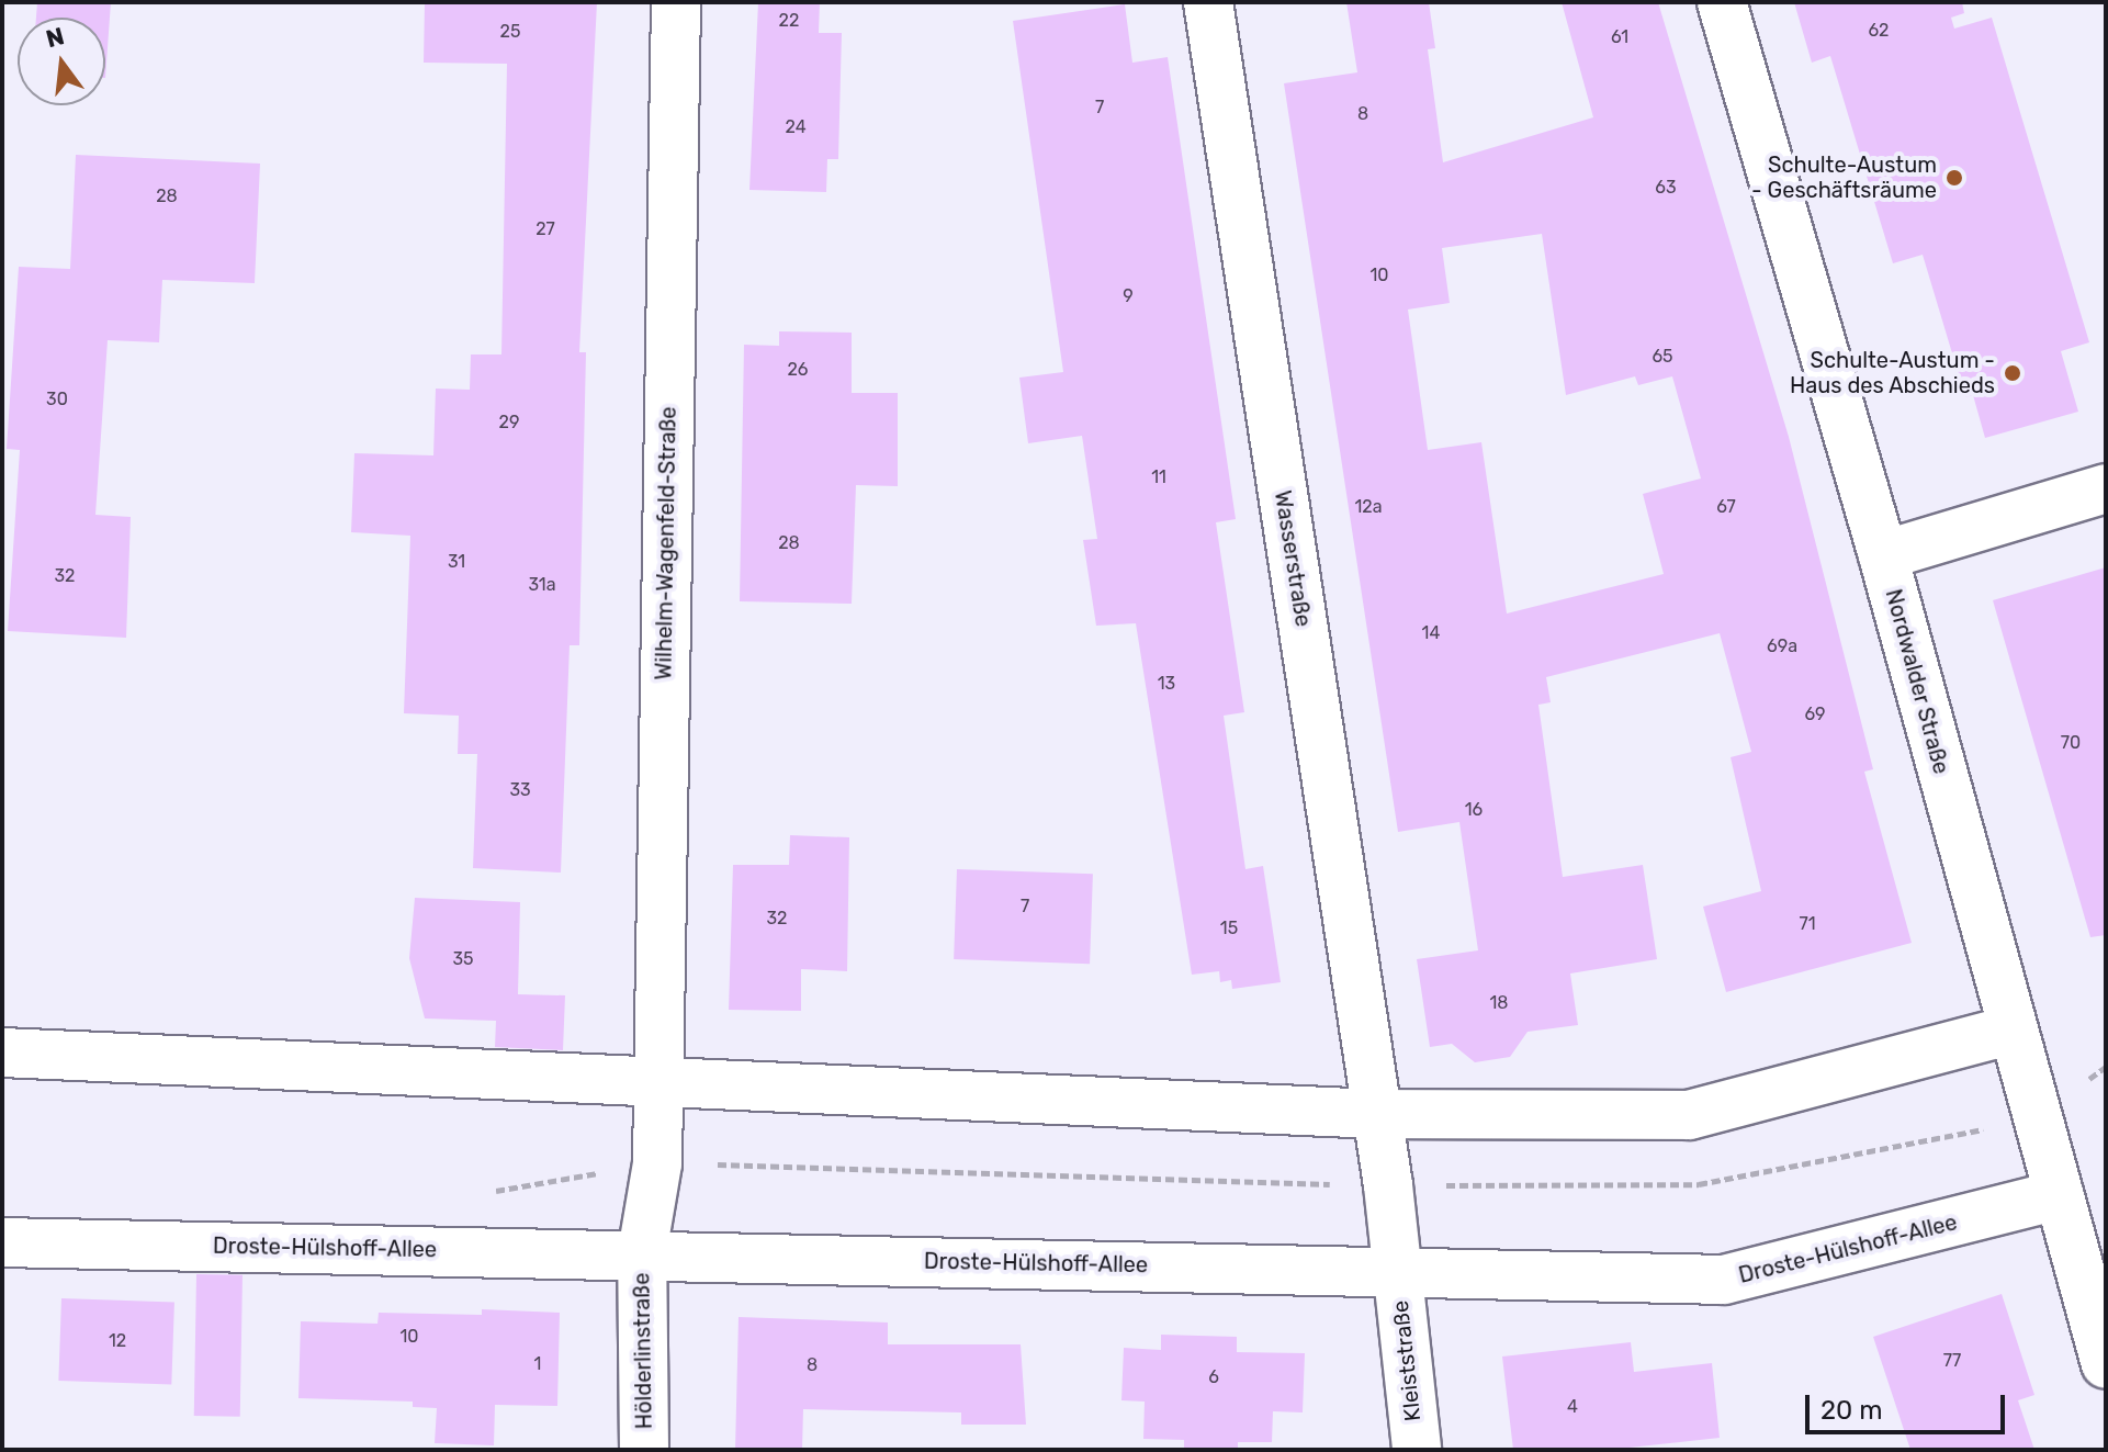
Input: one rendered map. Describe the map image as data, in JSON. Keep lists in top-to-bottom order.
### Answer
{
  "streets": {
    "street": [
      "Wilhelm-Wagenfeld-Straße",
      "Wasserstraße",
      "Nordwalder Straße",
      "Droste-Hülshoff-Allee",
      "Hölderlinstraße",
      "Kleiststraße"
    ]
  },
  "crossings": [
    ["Wilhelm-Wagenfeld-Straße", "Hölderlinstraße"],
    ["Wasserstraße", "Kleiststraße"],
    ["Nordwalder Straße", "Droste-Hülshoff-Allee"],
    ["Droste-Hülshoff-Allee", "Hölderlinstraße"],
    ["Droste-Hülshoff-Allee", "Kleiststraße"]
  ],
  "places": ["Schulte-Austum - Geschäftsräume", "Schulte-Austum - Haus des Abschieds"],
  "house_numbers": [
    "22",
    "62",
    "25",
    "61",
    "7",
    "8",
    "24",
    "63",
    "28",
    "27",
    "10",
    "9",
    "65",
    "26",
    "30",
    "29",
    "11",
    "12a",
    "67",
    "28",
    "31",
    "32",
    "31a",
    "14",
    "69a",
    "13",
    "69",
    "70",
    "33",
    "16",
    "7",
    "32",
    "71",
    "15",
    "35",
    "18",
    "10",
    "12",
    "77",
    "1",
    "8",
    "6",
    "4"
  ],
  "scale_bar": "20 m",
  "north": "top"
}
